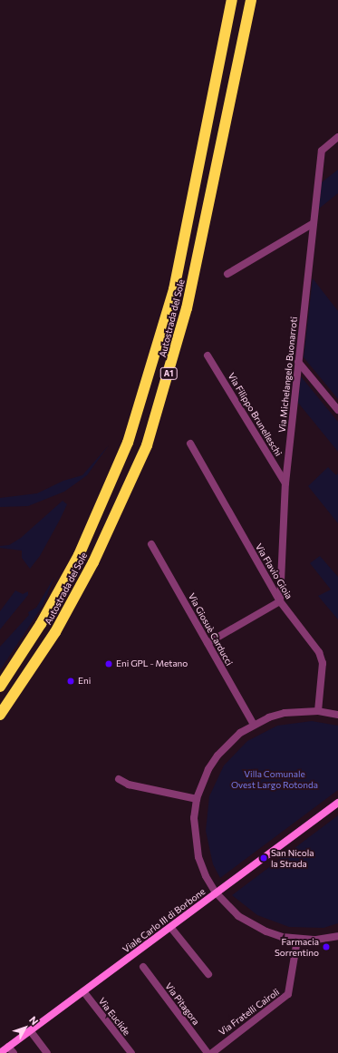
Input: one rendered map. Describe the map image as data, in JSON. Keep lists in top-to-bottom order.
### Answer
{
  "streets": {
    "highway": ["Autostrada del Sole", "A1"],
    "main road": ["Viale Carlo III di Borbone"],
    "street": [
      "Via Michelangelo Buonarroti",
      "Via Filippo Brunelleschi",
      "Via Flavio Gioia",
      "Via Giosuè Carducci",
      "Via Pitagora",
      "Via Fratelli Cairoli",
      "Via Euclide"
    ]
  },
  "crossings": [
    ["Via Michelangelo Buonarroti", "Via Filippo Brunelleschi"],
    ["Via Michelangelo Buonarroti", "Via Flavio Gioia"],
    ["Viale Carlo III di Borbone", "Via Euclide"]
  ],
  "parks": ["Villa Comunale Ovest Largo Rotonda"],
  "places": [
    "Eni GPL - Metano",
    "Eni",
    "San Nicola la Strada",
    "Farmacia Sorrentino"
  ],
  "north": "top right"
}
